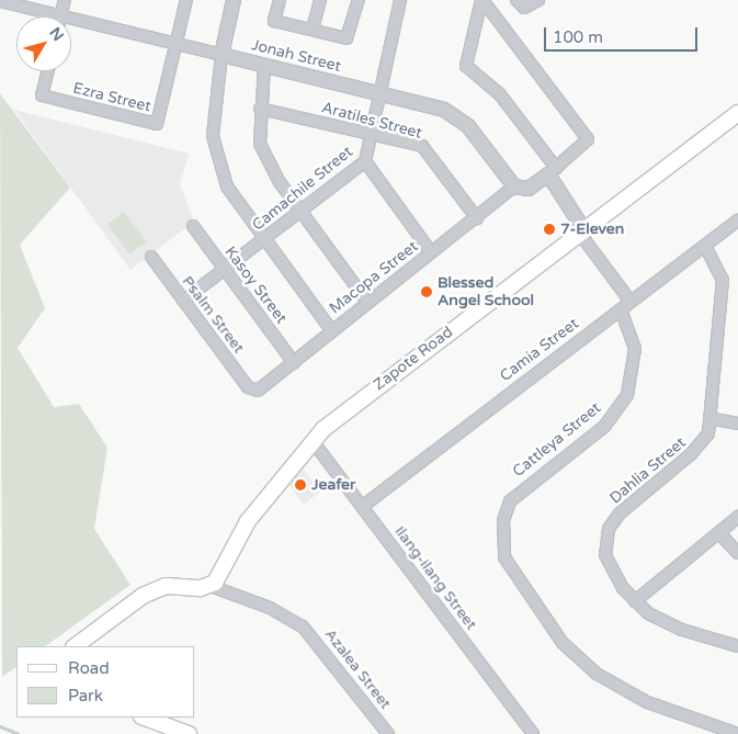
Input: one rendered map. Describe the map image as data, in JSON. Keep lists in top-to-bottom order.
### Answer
{
  "streets": {
    "main road": ["Zapote Road"],
    "street": [
      "Jonah Street",
      "Ezra Street",
      "Aratiles Street",
      "Camachile Street",
      "Macopa Street",
      "Kasoy Street",
      "Psalm Street",
      "Camia Street",
      "Cattleya Street",
      "Dahlia Street",
      "Ilang-ilang Street",
      "Azalea Street"
    ]
  },
  "crossings": [
    ["Jonah Street", "Ezra Street"],
    ["Jonah Street", "Camachile Street"],
    ["Jonah Street", "Macopa Street"],
    ["Aratiles Street", "Camachile Street"],
    ["Aratiles Street", "Macopa Street"],
    ["Camachile Street", "Kasoy Street"],
    ["Camachile Street", "Psalm Street"],
    ["Macopa Street", "Kasoy Street"],
    ["Macopa Street", "Psalm Street"],
    ["Camia Street", "Cattleya Street"],
    ["Camia Street", "Dahlia Street"],
    ["Camia Street", "Ilang-ilang Street"],
    ["Zapote Road", "Ilang-ilang Street"],
    ["Zapote Road", "Azalea Street"]
  ],
  "places": ["7-Eleven", "Blessed Angel School", "Jeafer"],
  "legend": ["Road", "Park"],
  "scale_bar": "100 m",
  "north": "top right"
}
